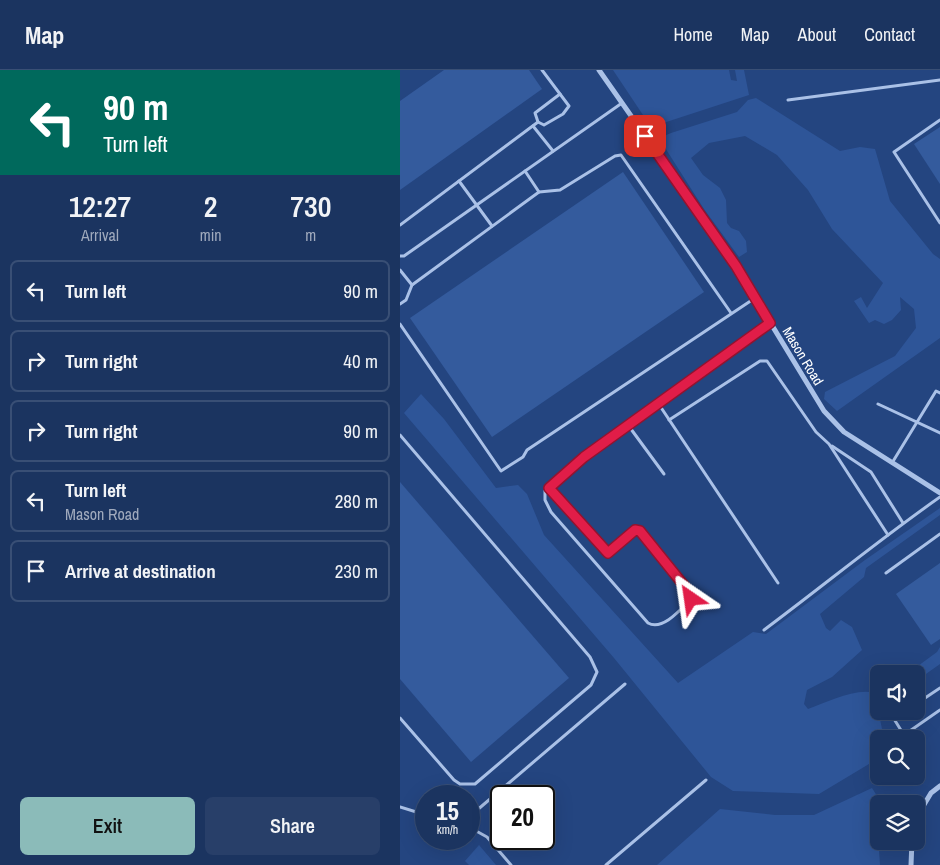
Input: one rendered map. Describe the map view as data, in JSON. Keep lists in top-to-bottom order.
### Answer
{
  "streets": {
    "street": ["Mason Road"]
  },
  "page": {
    "header": "Map",
    "nav": [
      "Home",
      "Map",
      "About",
      "Contact"
    ],
    "turn": ["90 m", "Turn left"],
    "eta": [
      "12:27",
      "Arrival",
      "2",
      "min",
      "730",
      "m"
    ],
    "list": [
      {
        "name": "Turn left",
        "value": "90 m"
      },
      {
        "name": "Turn right",
        "value": "40 m"
      },
      {
        "name": "Turn right",
        "value": "90 m"
      },
      {
        "name": "Turn left",
        "note": "Mason Road",
        "value": "280 m"
      },
      {
        "name": "Arrive at destination",
        "value": "230 m"
      }
    ],
    "speed": "15 km/h",
    "limit": "20",
    "buttons": ["Exit", "Share"]
  }
}
